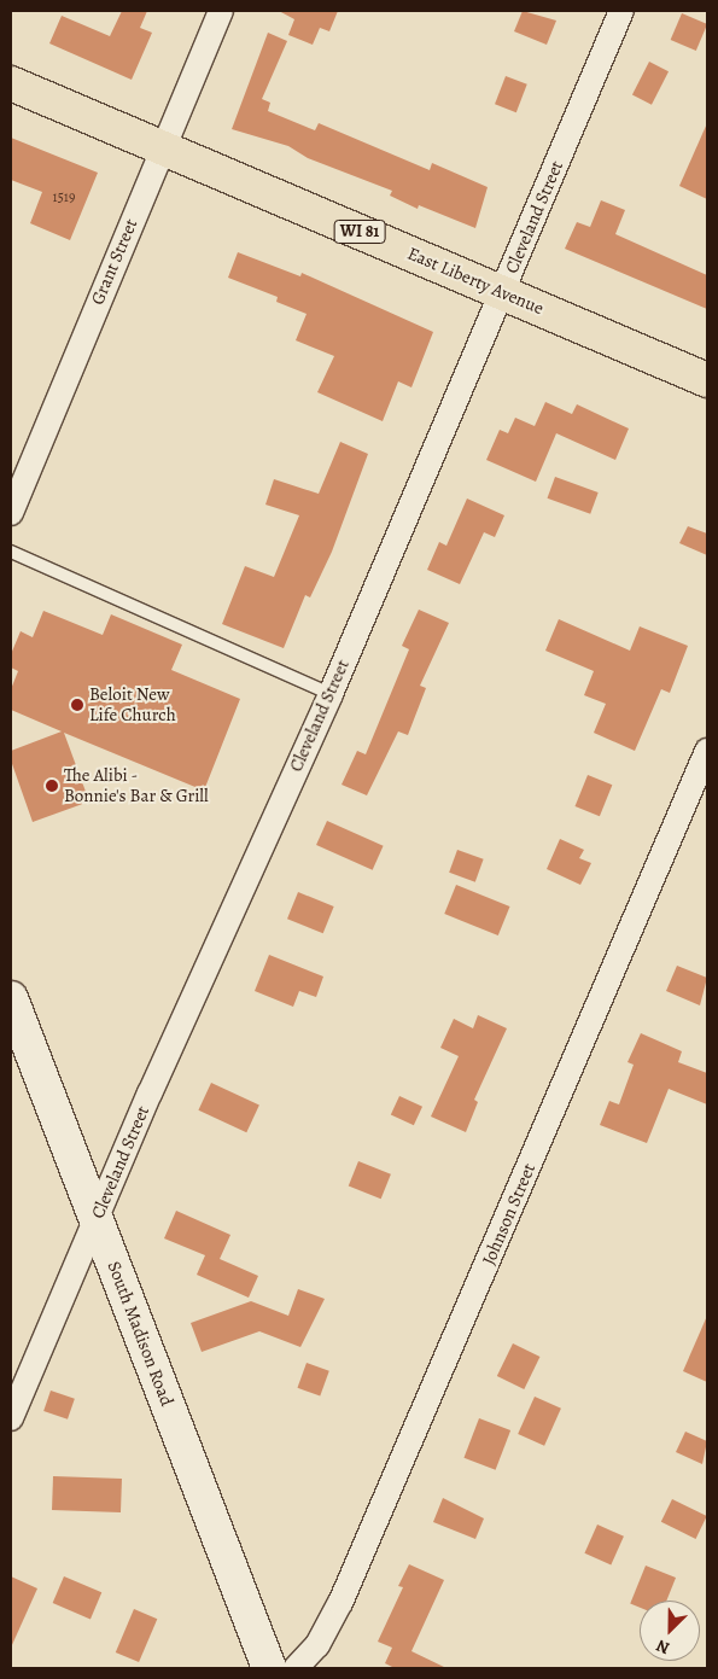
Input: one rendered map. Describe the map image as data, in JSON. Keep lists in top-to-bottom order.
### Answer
{
  "streets": {
    "main road": ["WI 81", "East Liberty Avenue", "South Madison Road"],
    "street": ["Cleveland Street", "Grant Street", "Johnson Street"]
  },
  "crossings": [
    ["Cleveland Street", "East Liberty Avenue"],
    ["Cleveland Street", "South Madison Road"],
    ["Grant Street", "East Liberty Avenue"]
  ],
  "places": ["Beloit New Life Church", "The Alibi - Bonnie's Bar & Grill"],
  "house_numbers": ["1519"],
  "north": "bottom left"
}
